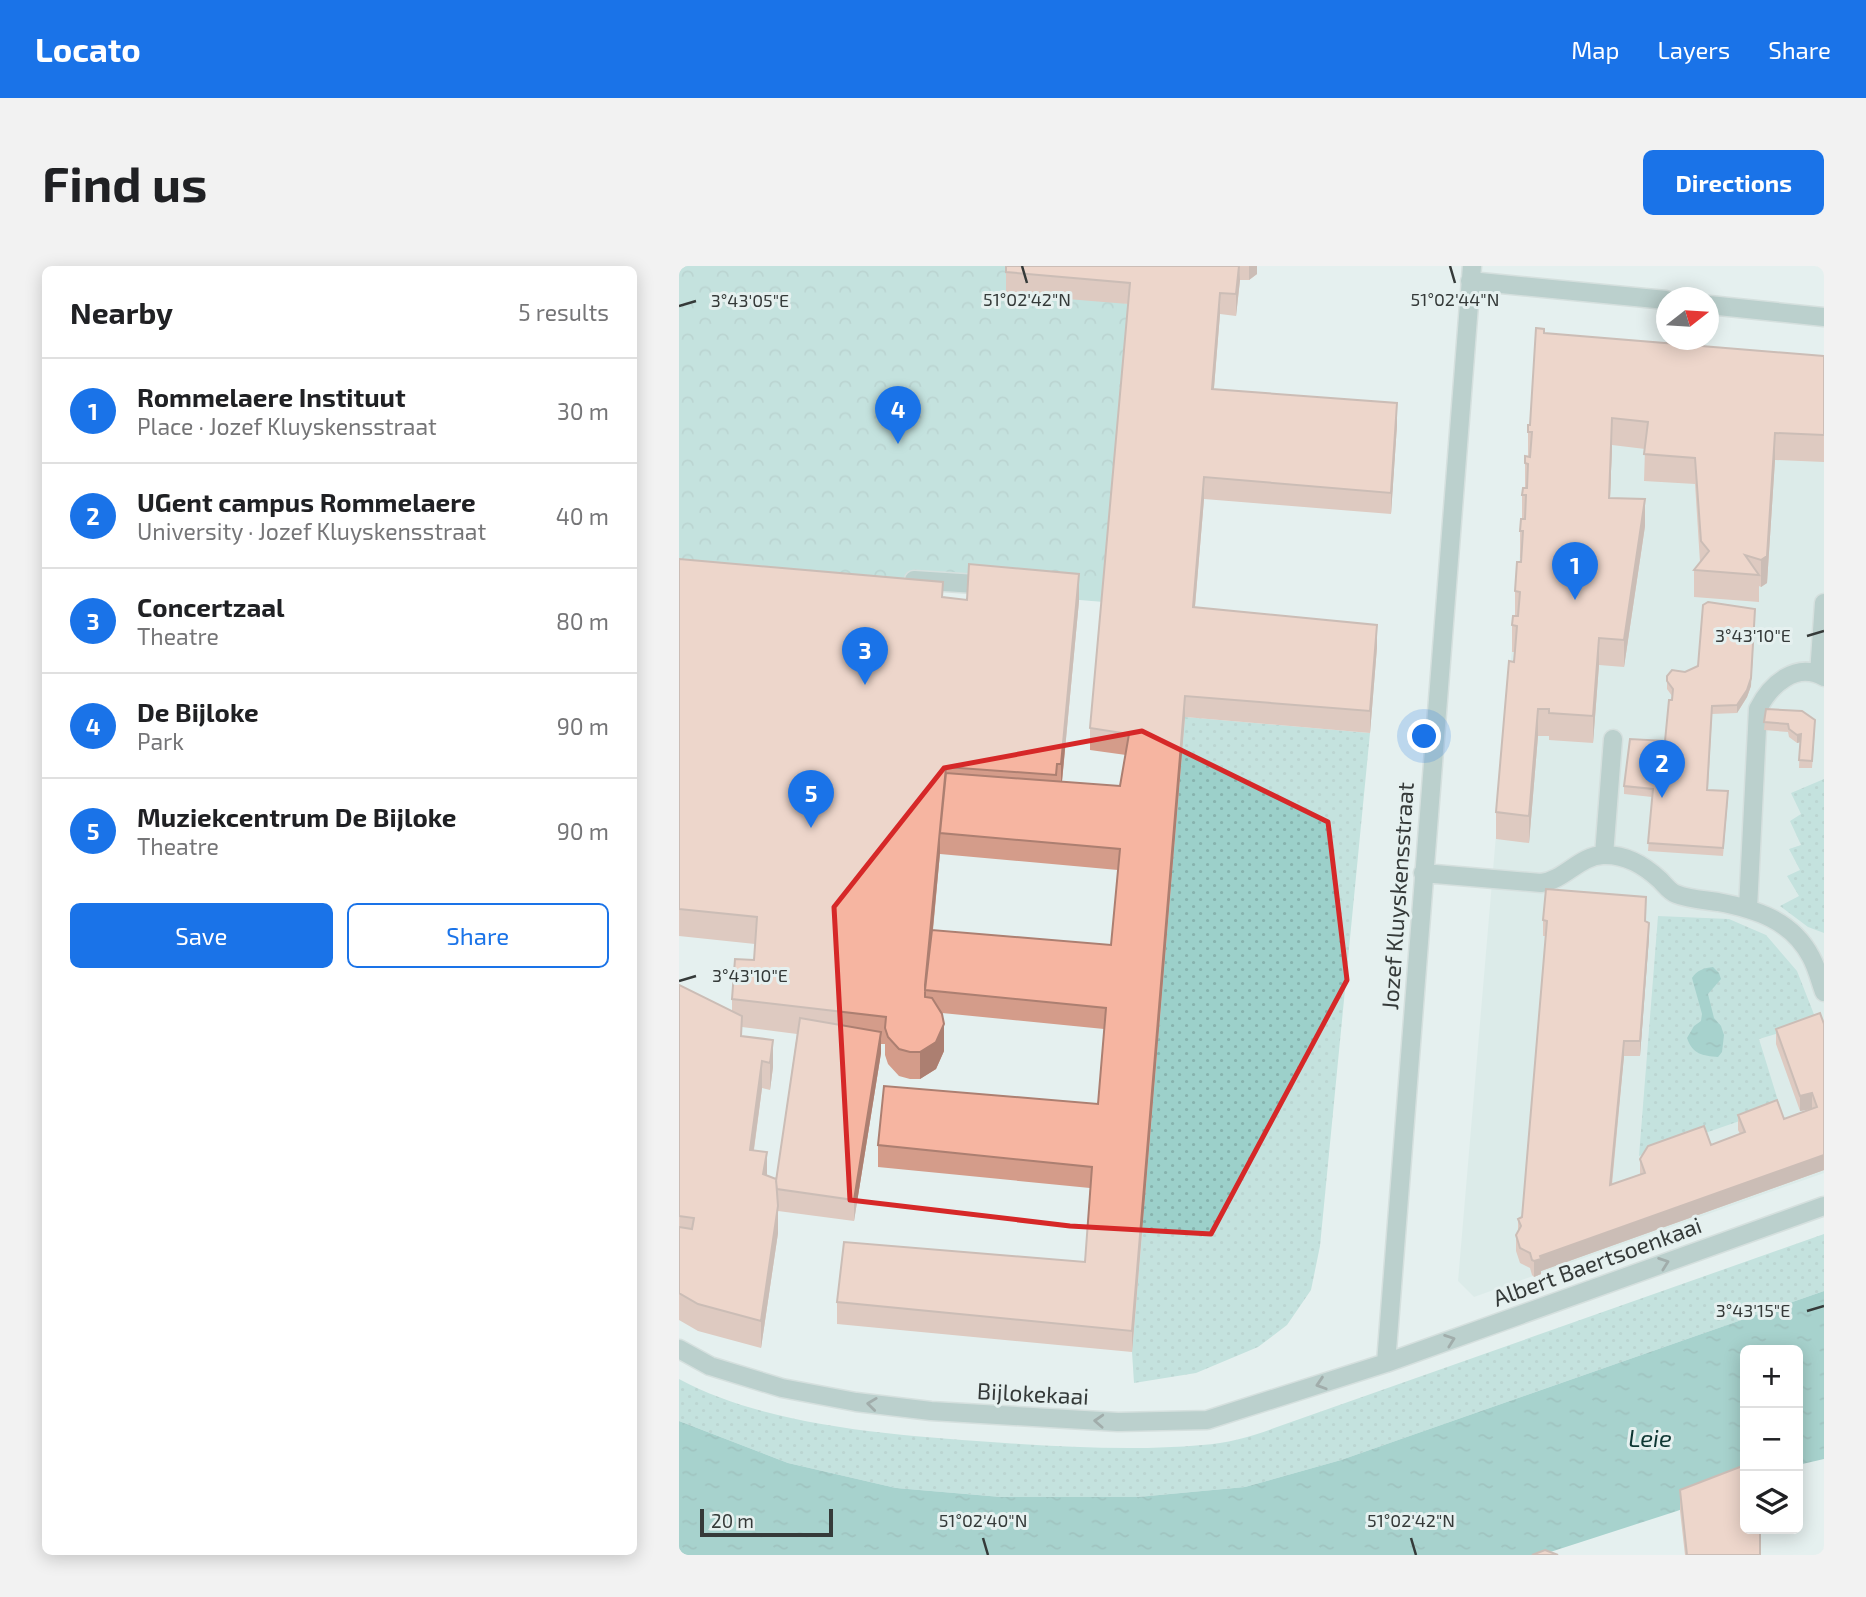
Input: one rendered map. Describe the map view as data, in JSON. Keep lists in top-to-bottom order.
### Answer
{
  "streets": {
    "street": ["Jozef Kluyskensstraat", "Albert Baertsoenkaai", "Bijlokekaai"]
  },
  "crossings": [
    ["Jozef Kluyskensstraat", "Albert Baertsoenkaai"],
    ["Jozef Kluyskensstraat", "Bijlokekaai"],
    ["Albert Baertsoenkaai", "Bijlokekaai"]
  ],
  "one_way": ["Albert Baertsoenkaai", "Bijlokekaai"],
  "water": ["Leie"],
  "scale_bar": "20 m",
  "north": "right",
  "page": {
    "header": "Locato",
    "nav": ["Map", "Layers", "Share"],
    "buttons": [
      "Directions",
      ["Save", "Share"]
    ],
    "title": "Find us",
    "heading": ["Nearby", "5 results"],
    "list": [
      {
        "mark": "1",
        "name": "Rommelaere Instituut",
        "note": "Place · Jozef Kluyskensstraat",
        "value": "30 m"
      },
      {
        "mark": "2",
        "name": "UGent campus Rommelaere",
        "note": "University · Jozef Kluyskensstraat",
        "value": "40 m"
      },
      {
        "mark": "3",
        "name": "Concertzaal",
        "note": "Theatre",
        "value": "80 m"
      },
      {
        "mark": "4",
        "name": "De Bijloke",
        "note": "Park",
        "value": "90 m"
      },
      {
        "mark": "5",
        "name": "Muziekcentrum De Bijloke",
        "note": "Theatre",
        "value": "90 m"
      }
    ],
    "pins": [
      "4",
      "1",
      "3",
      "2",
      "5"
    ],
    "map_buttons": ["+", "−"],
    "scale": "20 m"
  },
  "coordinates": [
    "51°02'42\"N",
    "51°02'44\"N",
    "3°43'05\"E",
    "3°43'10\"E",
    "3°43'15\"E",
    "51°02'40\"N"
  ]
}
